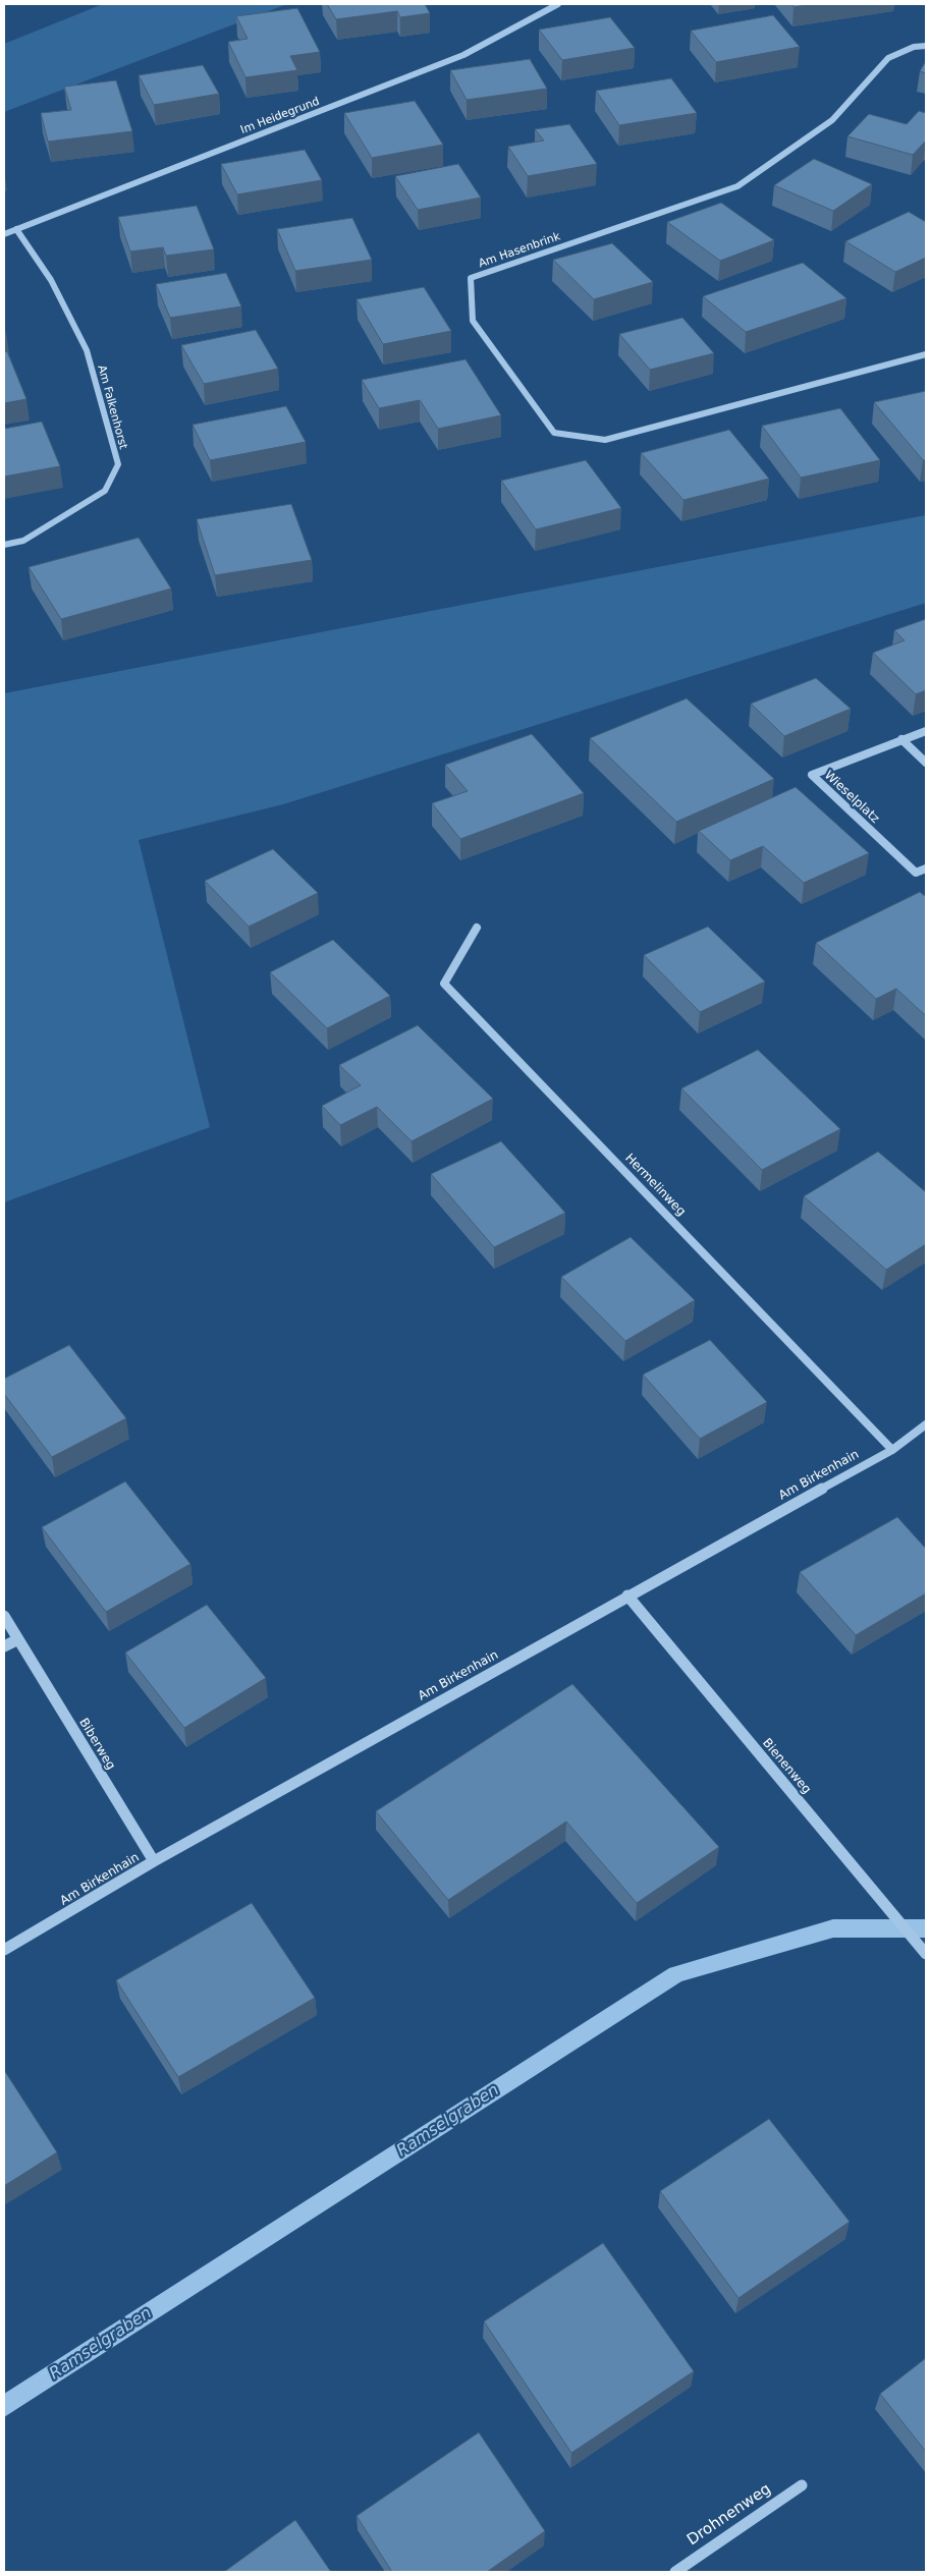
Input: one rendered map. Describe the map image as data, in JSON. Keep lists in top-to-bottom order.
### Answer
{
  "streets": {
    "street": [
      "Im Heidegrund",
      "Am Hasenbrink",
      "Am Falkenhorst",
      "Wieselplatz",
      "Hermelinweg",
      "Am Birkenhain",
      "Biberweg",
      "Bienenweg",
      "Drohnenweg"
    ]
  },
  "crossings": [
    ["Im Heidegrund", "Am Falkenhorst"],
    ["Hermelinweg", "Am Birkenhain"],
    ["Am Birkenhain", "Biberweg"],
    ["Am Birkenhain", "Bienenweg"]
  ],
  "water": ["Ramselgraben"]
}
